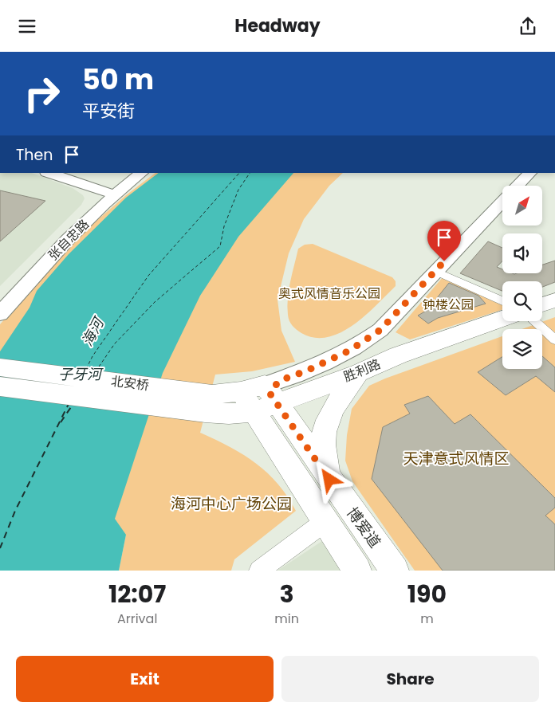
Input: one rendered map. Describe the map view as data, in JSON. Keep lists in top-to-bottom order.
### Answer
{
  "streets": {
    "main road": ["胜利路", "北安桥", "博爱道"],
    "street": ["张自忠路"]
  },
  "crossings": [
    ["胜利路", "北安桥"],
    ["胜利路", "博爱道"],
    ["北安桥", "博爱道"]
  ],
  "water": ["海河", "子牙河"],
  "parks": [
    "奥式风情音乐公园",
    "钟楼公园",
    "天津意式风情区",
    "海河中心广场公园"
  ],
  "north": "top right",
  "page": {
    "header": "Headway",
    "turn": ["50 m", "平安街"],
    "then": "Then",
    "eta": [
      "12:07",
      "Arrival",
      "3",
      "min",
      "190",
      "m"
    ],
    "buttons": ["Exit", "Share"]
  }
}
